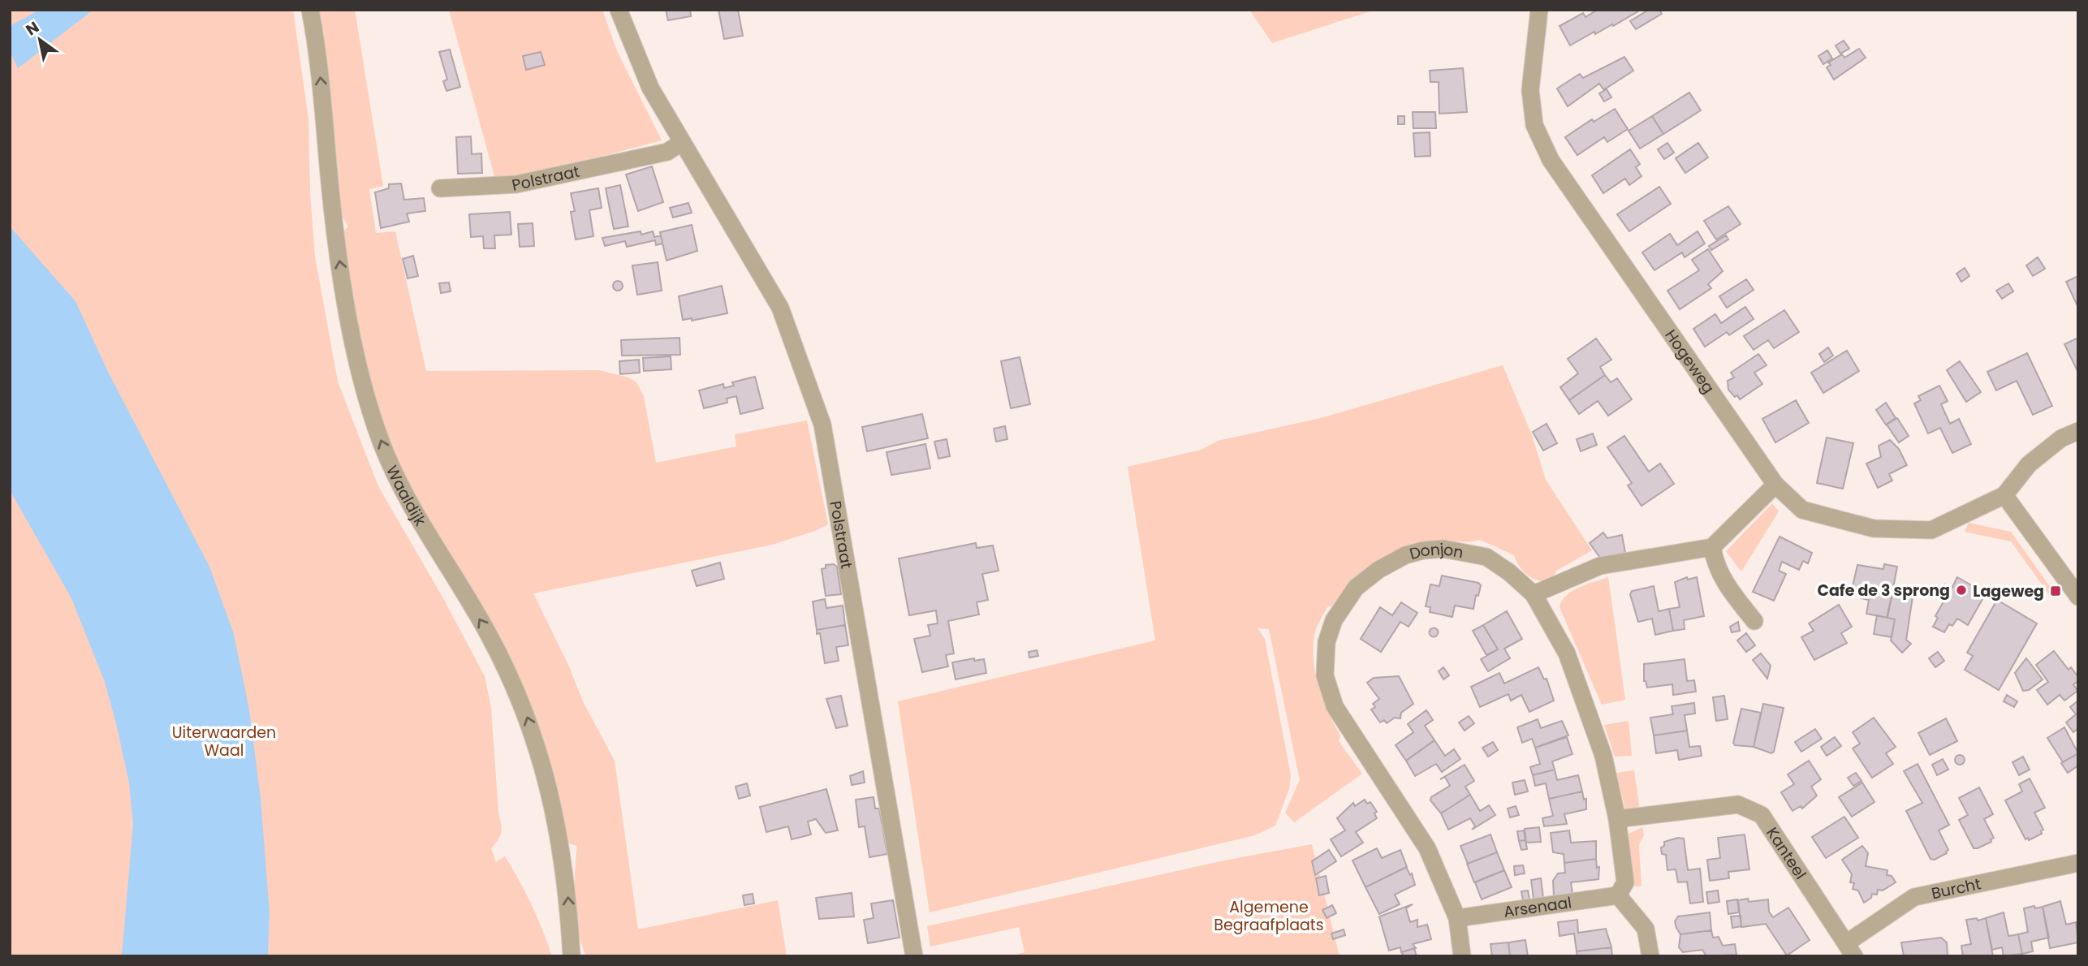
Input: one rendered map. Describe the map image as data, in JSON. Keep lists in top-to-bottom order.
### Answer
{
  "streets": {
    "street": [
      "Polstraat",
      "Hogeweg",
      "Waaldijk",
      "Donjon",
      "Kanteel",
      "Burcht",
      "Arsenaal"
    ]
  },
  "crossings": [
    ["Donjon", "Kanteel"],
    ["Donjon", "Arsenaal"],
    ["Kanteel", "Burcht"]
  ],
  "one_way": ["Waaldijk"],
  "parks": ["Uiterwaarden Waal", "Algemene Begraafplaats"],
  "places": {
    "other": ["Cafe de 3 sprong"],
    "transit": ["Lageweg"]
  },
  "north": "top left"
}
